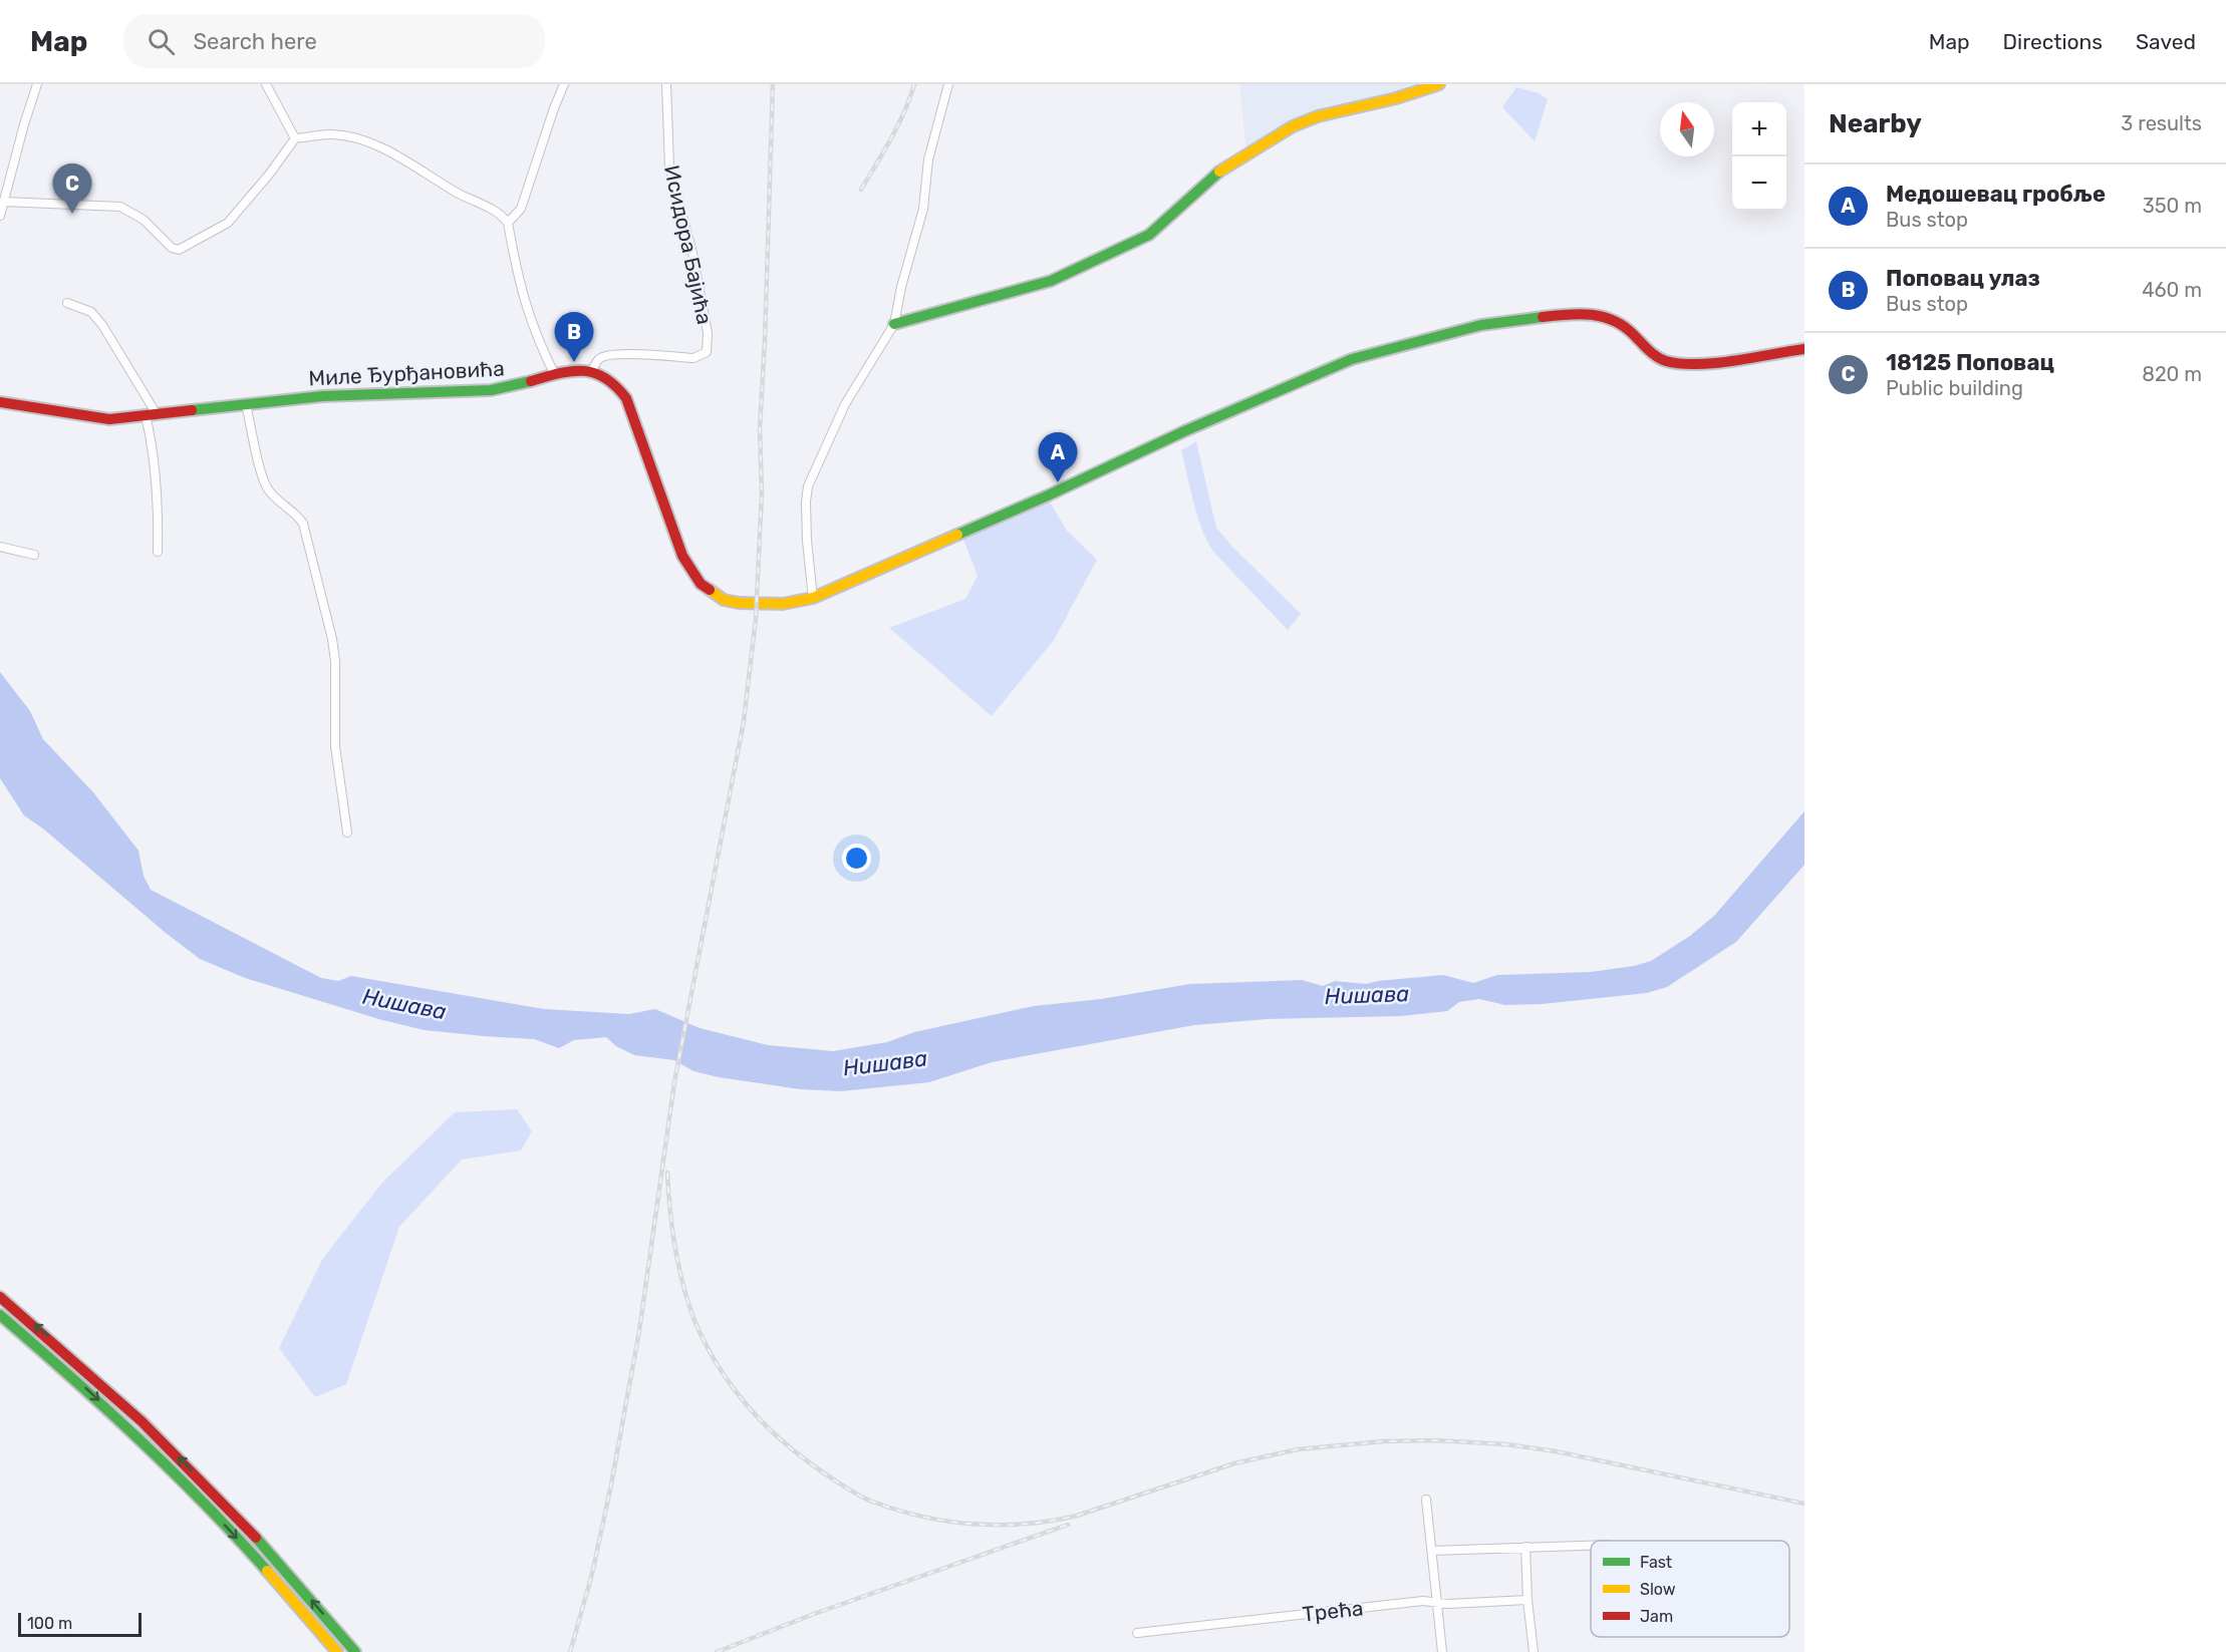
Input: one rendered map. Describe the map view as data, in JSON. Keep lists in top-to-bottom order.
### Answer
{
  "streets": {
    "street": ["Исидора Бајића", "Миле Ђурђановића", "Трећа"]
  },
  "crossings": [
    ["Исидора Бајића", "Миле Ђурђановића"]
  ],
  "water": ["Нишава"],
  "legend": ["Fast", "Slow", "Jam"],
  "scale_bar": "100 m",
  "north": "top",
  "page": {
    "header": "Map",
    "search": "Search here",
    "nav": ["Map", "Directions", "Saved"],
    "heading": ["Nearby", "3 results"],
    "map_buttons": ["+", "−"],
    "list": [
      {
        "mark": "A",
        "name": "Медошевац гробље",
        "note": "Bus stop",
        "value": "350 m"
      },
      {
        "mark": "B",
        "name": "Поповац улаз",
        "note": "Bus stop",
        "value": "460 m"
      },
      {
        "mark": "C",
        "name": "18125 Поповац",
        "note": "Public building",
        "value": "820 m"
      }
    ],
    "pins": ["C", "B", "A"],
    "scale": "100 m"
  }
}
